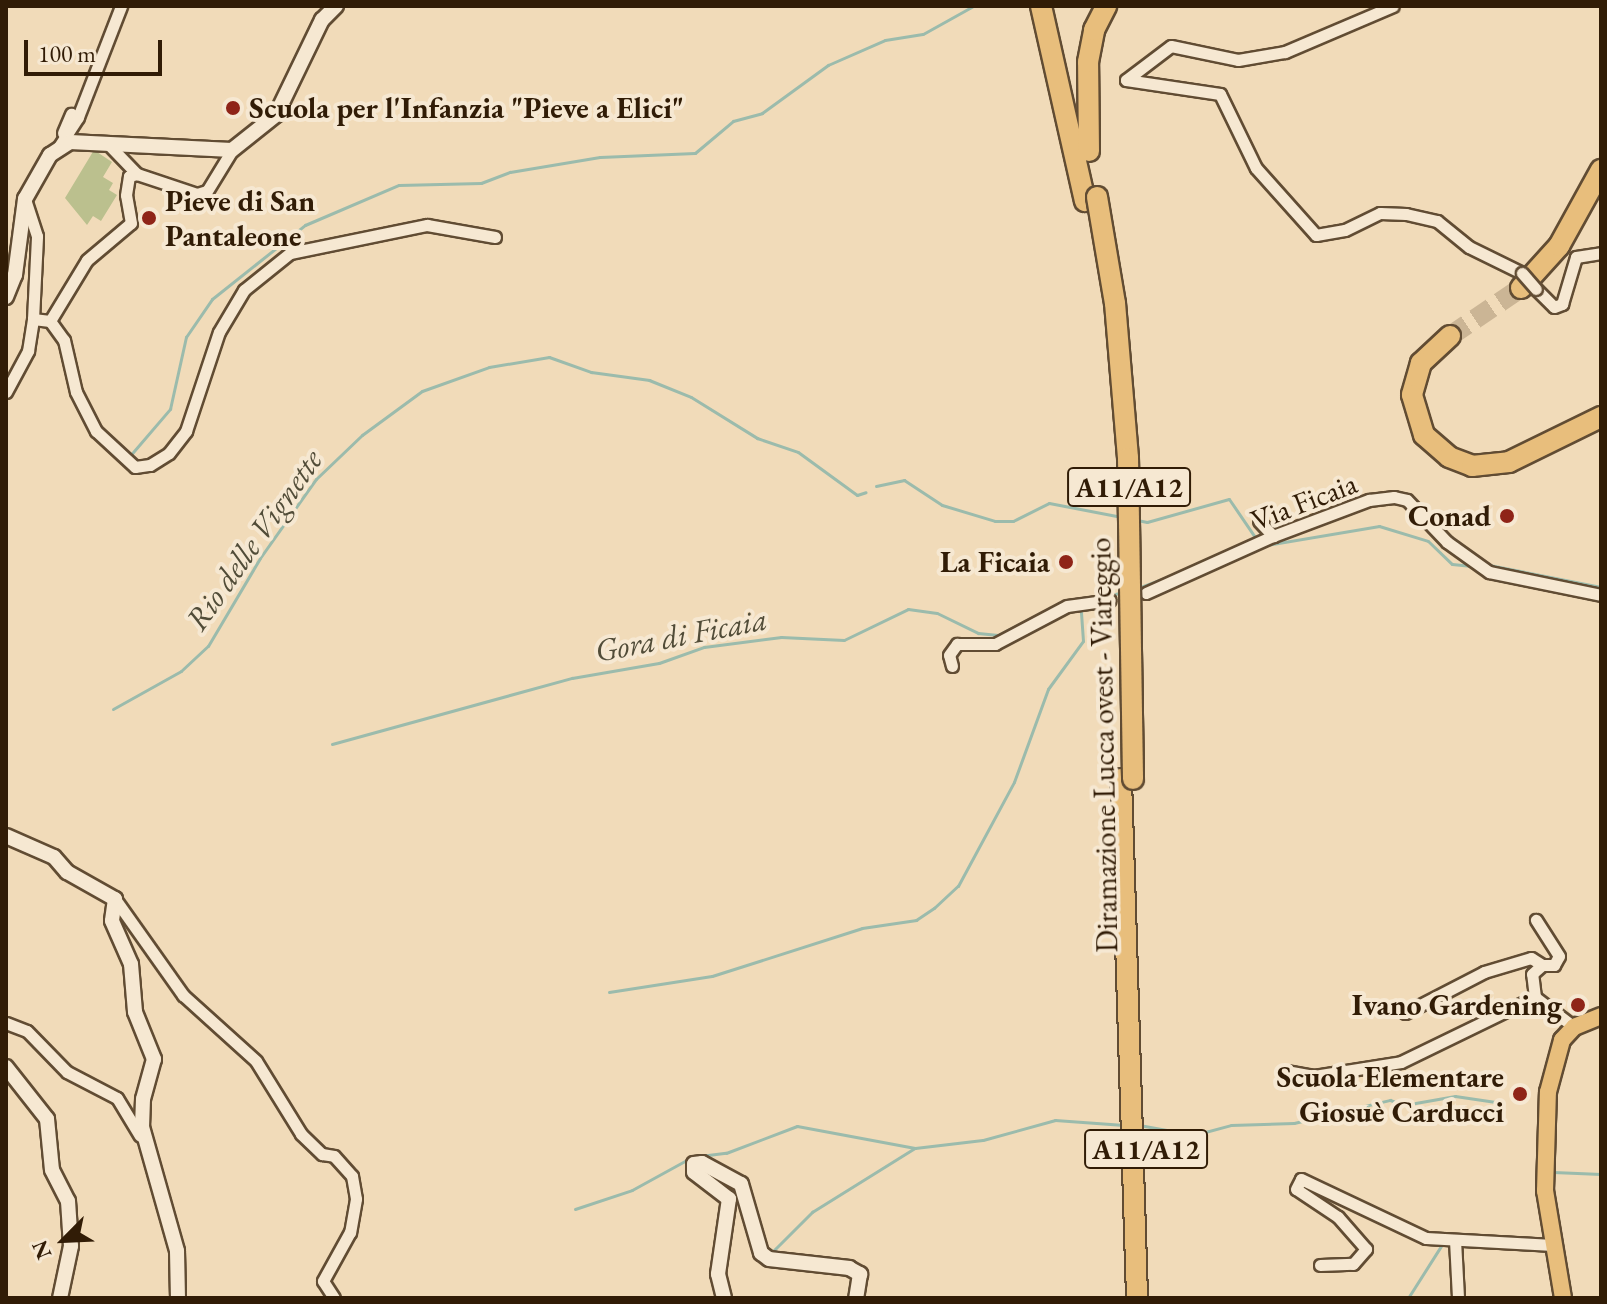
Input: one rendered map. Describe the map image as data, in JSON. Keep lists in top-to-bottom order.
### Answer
{
  "streets": {
    "highway": ["A11/A12", "Diramazione Lucca ovest - Viareggio"],
    "street": ["Via Ficaia"]
  },
  "water": ["Rio delle Vignette", "Gora di Ficaia"],
  "places": [
    "Scuola per l'Infanzia \"Pieve a Elici\"",
    "Pieve di San Pantaleone",
    "Conad",
    "La Ficaia",
    "Ivano Gardening",
    "Scuola Elementare Giosuè Carducci"
  ],
  "scale_bar": "100 m",
  "north": "bottom left"
}
